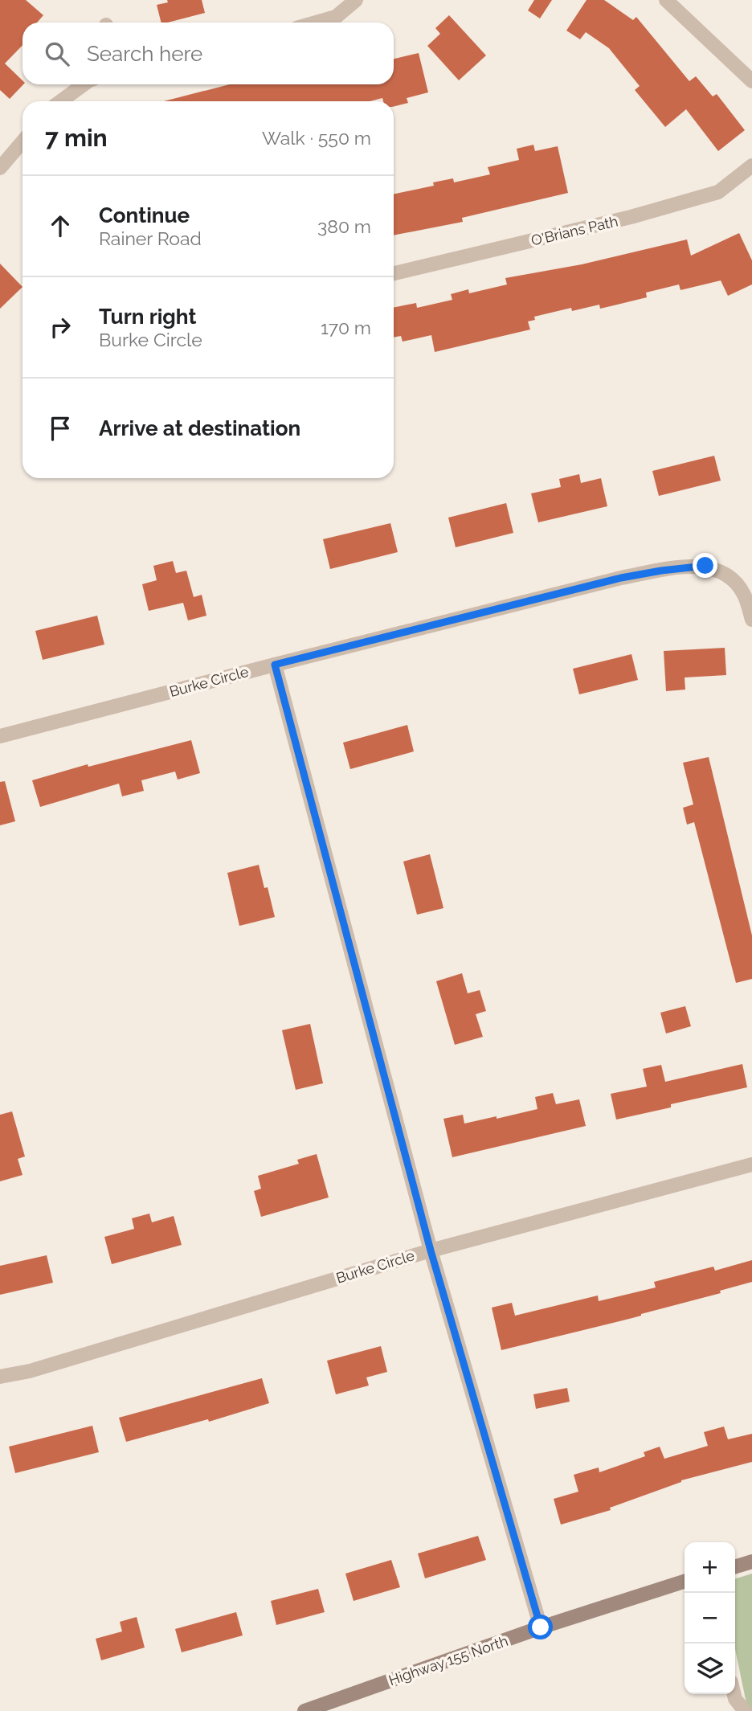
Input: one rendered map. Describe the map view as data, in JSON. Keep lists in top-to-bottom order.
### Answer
{
  "streets": {
    "main road": ["Highway 155 North"],
    "street": ["O'Brians Path", "Burke Circle"]
  },
  "page": {
    "search": "Search here",
    "heading": ["7 min", "Walk · 550 m"],
    "list": [
      ["Continue", "Rainer Road", "380 m"],
      ["Turn right", "Burke Circle", "170 m"],
      "Arrive at destination"
    ],
    "map_buttons": ["+", "−"]
  }
}
